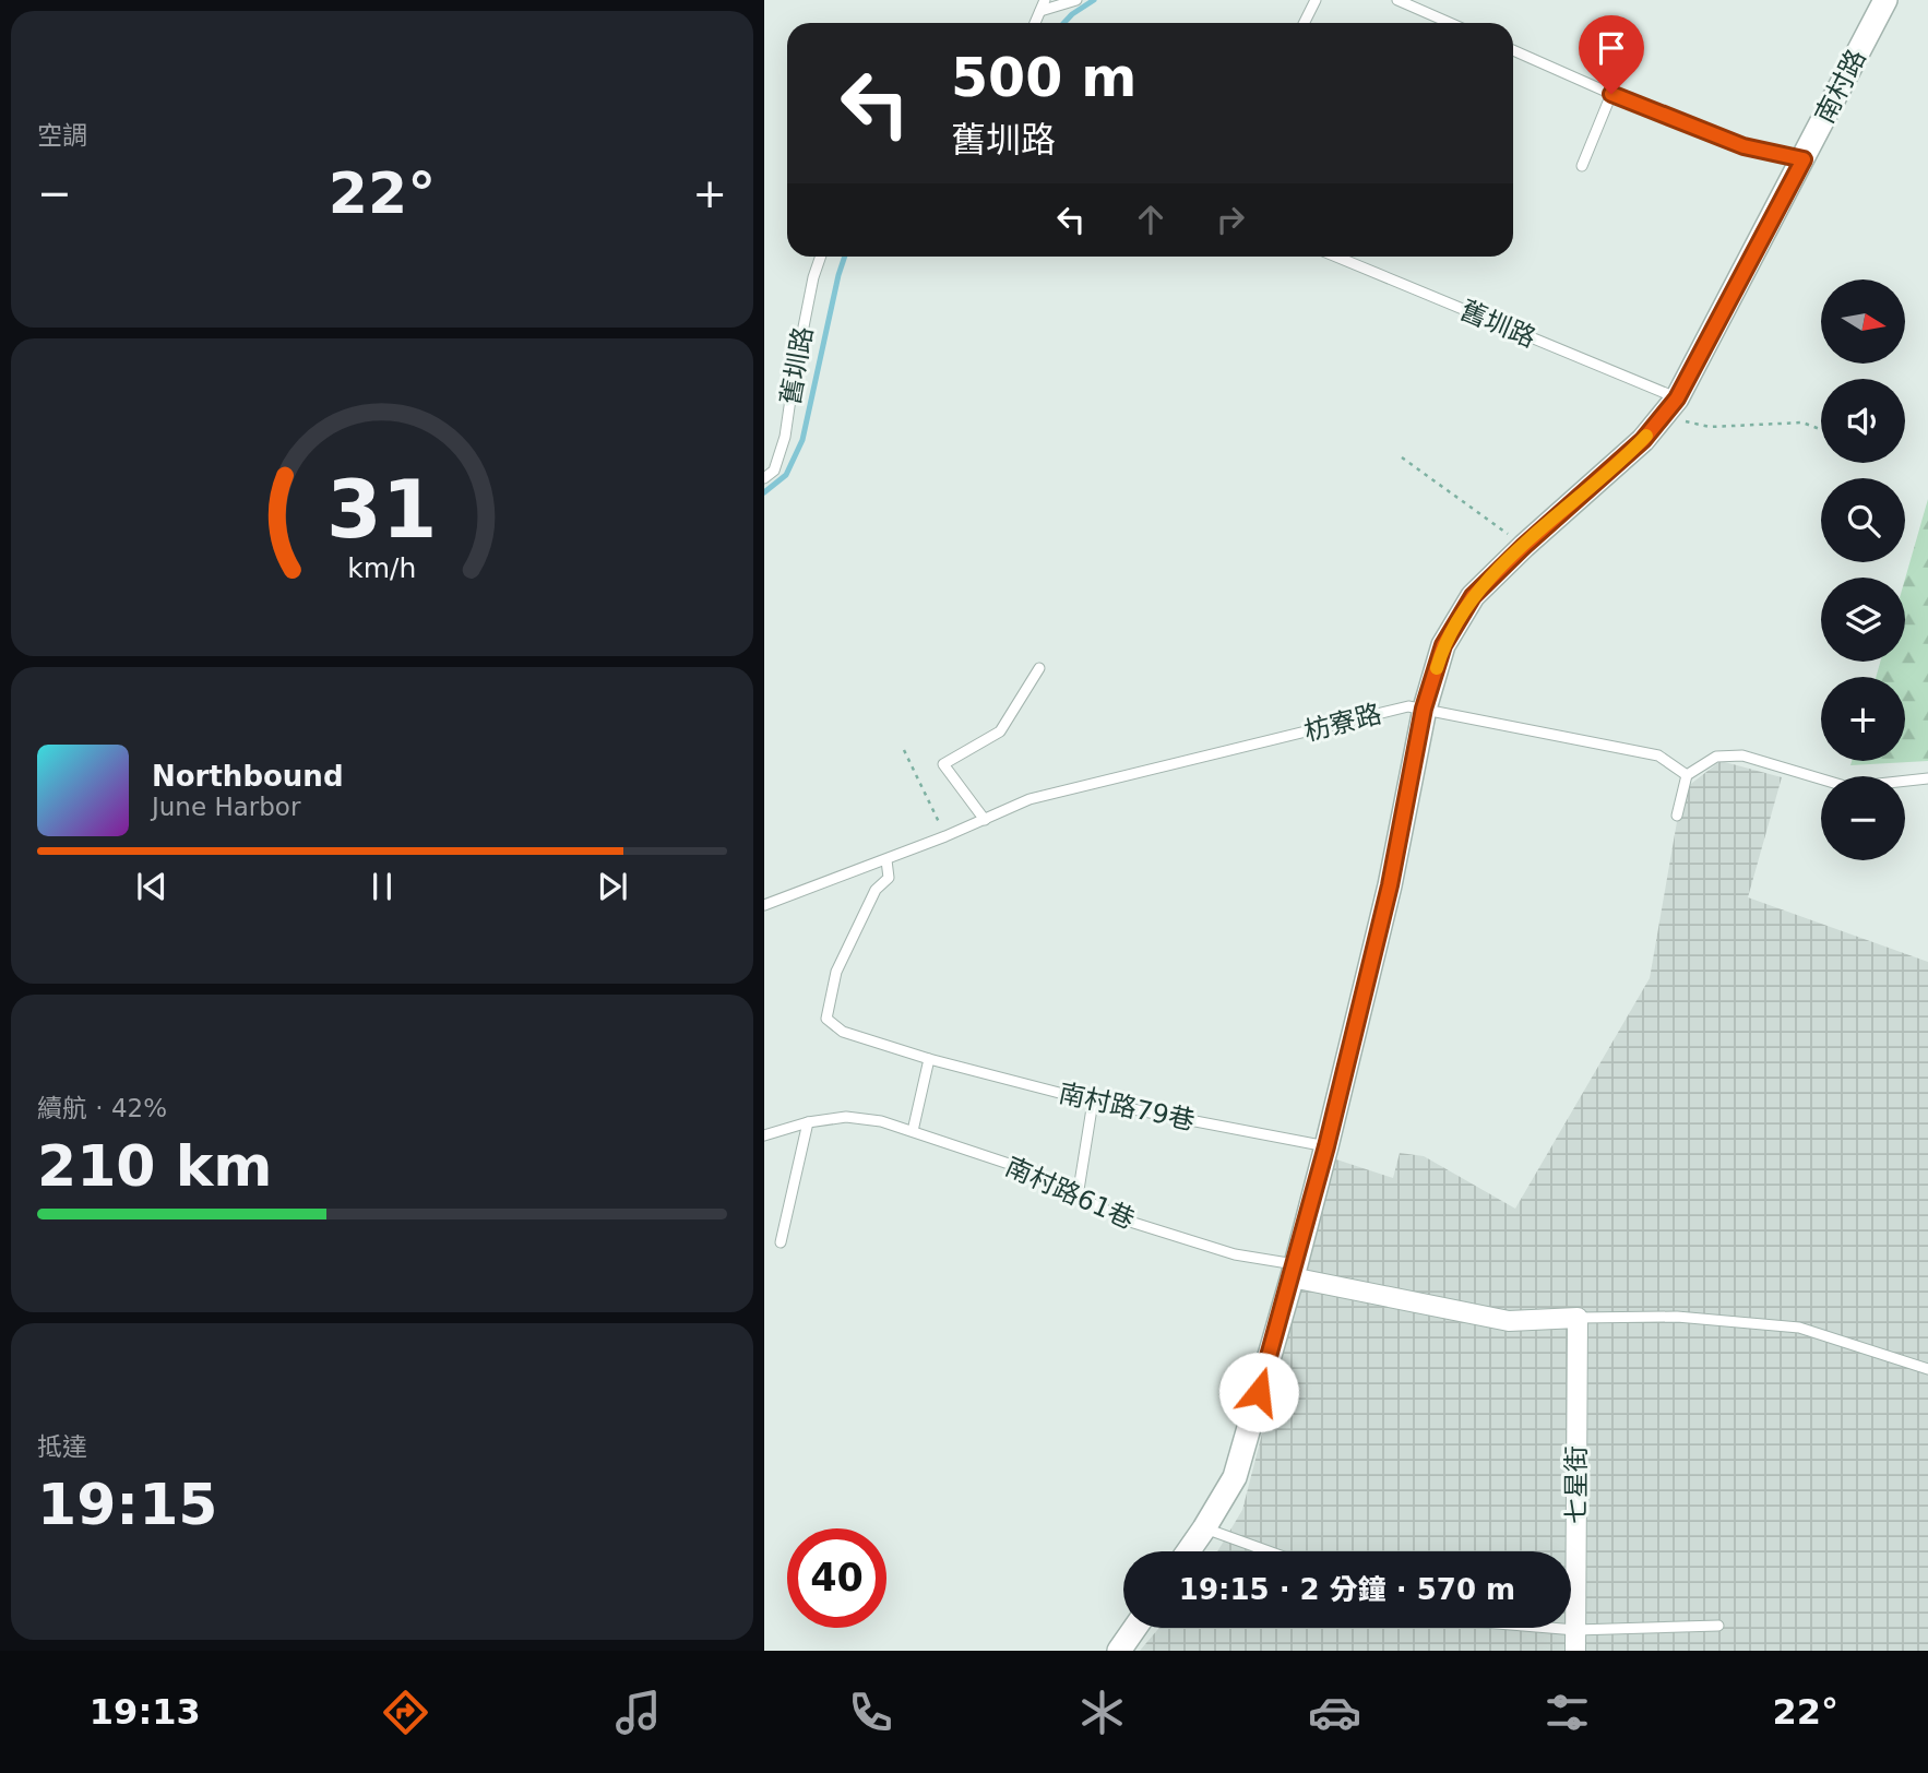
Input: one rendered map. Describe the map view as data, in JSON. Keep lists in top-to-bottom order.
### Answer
{
  "streets": {
    "street": ["南村路", "七星街"],
    "lane": [
      "舊圳路",
      "枋寮路",
      "南村路79巷",
      "南村路61巷"
    ]
  },
  "crossings": [
    ["南村路", "舊圳路"],
    ["南村路", "枋寮路"],
    ["南村路", "南村路79巷"],
    ["南村路", "南村路61巷"],
    ["枋寮路", "南村路79巷"]
  ],
  "north": "right",
  "page": {
    "tile": [
      "空調",
      ["續航 · 42%", "210 km"],
      ["抵達", "19:15"]
    ],
    "turn": ["500 m", "舊圳路"],
    "heat": ["−", "22°", "+"],
    "map_buttons": ["+", "−"],
    "song": ["Northbound", "June Harbor"],
    "limit": "40",
    "trip": "19:15 · 2 分鐘 · 570 m",
    "tabs": ["19:13", "22°"],
    "gauge": ["31", "km/h"]
  }
}
